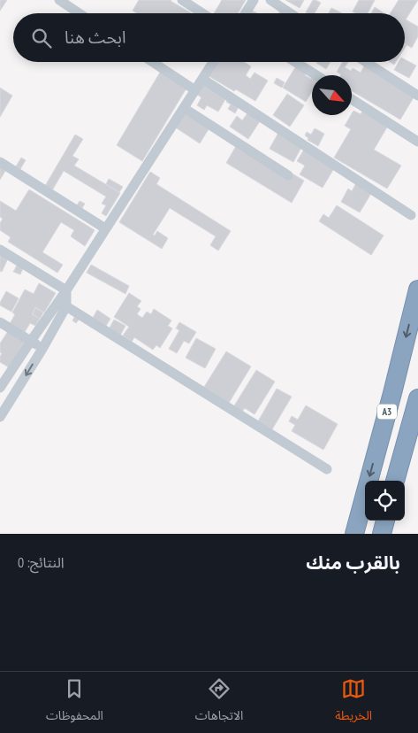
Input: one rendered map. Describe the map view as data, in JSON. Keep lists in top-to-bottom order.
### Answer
{
  "streets": {
    "highway": ["A3"]
  },
  "north": "bottom right",
  "page": {
    "search": "ابحث هنا",
    "heading": ["بالقرب منك", "النتائج: 0"],
    "nav": ["الخريطة", "الاتجاهات", "المحفوظات"]
  }
}
